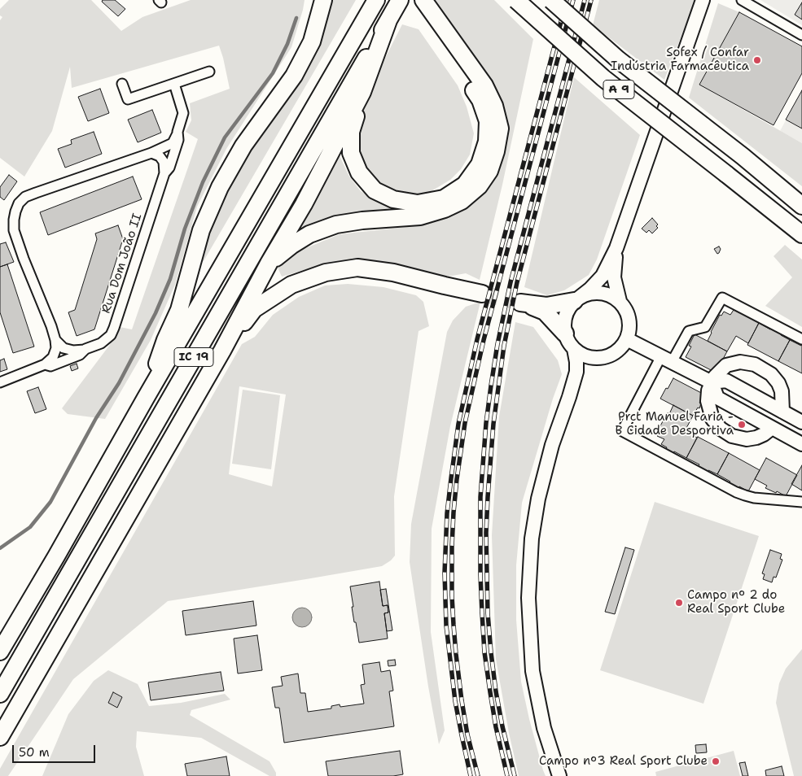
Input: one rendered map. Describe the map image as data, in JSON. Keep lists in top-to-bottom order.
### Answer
{
  "streets": {
    "highway": ["A 9", "IC 19"],
    "street": ["Rua Dom João II"]
  },
  "places": [
    "Sofex / Confar Indústria Farmacêutica",
    "Prct Manuel Faria - B Cidade Desportiva",
    "Campo nº 2 do Real Sport Clube",
    "Campo nº3 Real Sport Clube"
  ],
  "scale_bar": "50 m"
}
